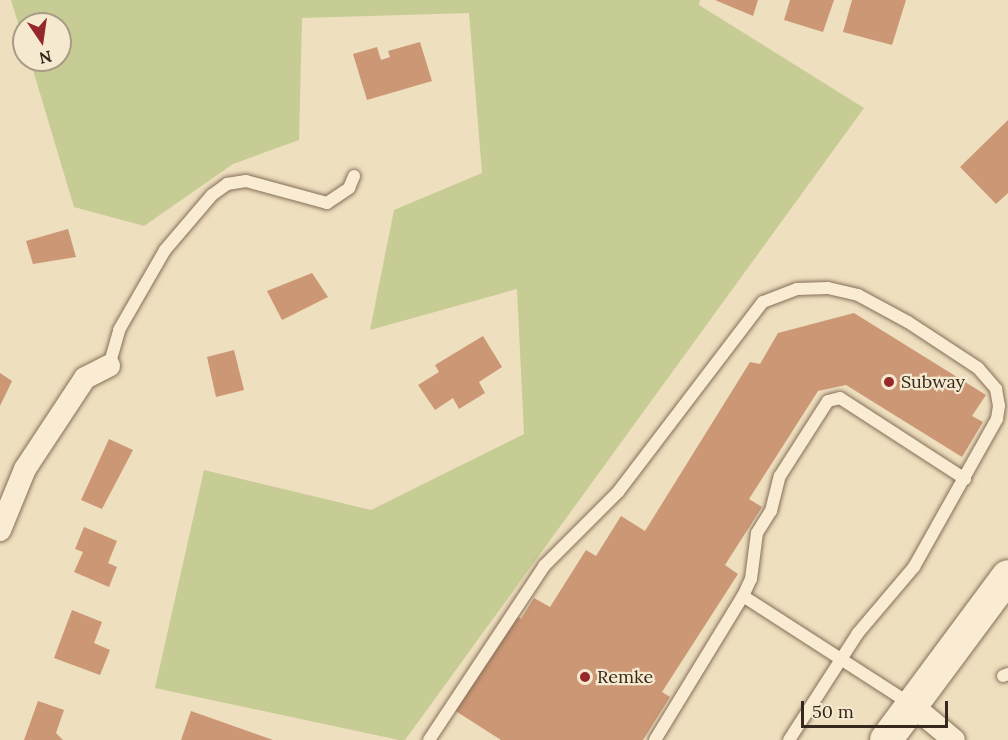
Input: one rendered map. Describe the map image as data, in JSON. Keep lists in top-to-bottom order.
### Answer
{
  "places": ["Subway", "Remke"],
  "scale_bar": "50 m",
  "north": "bottom"
}
